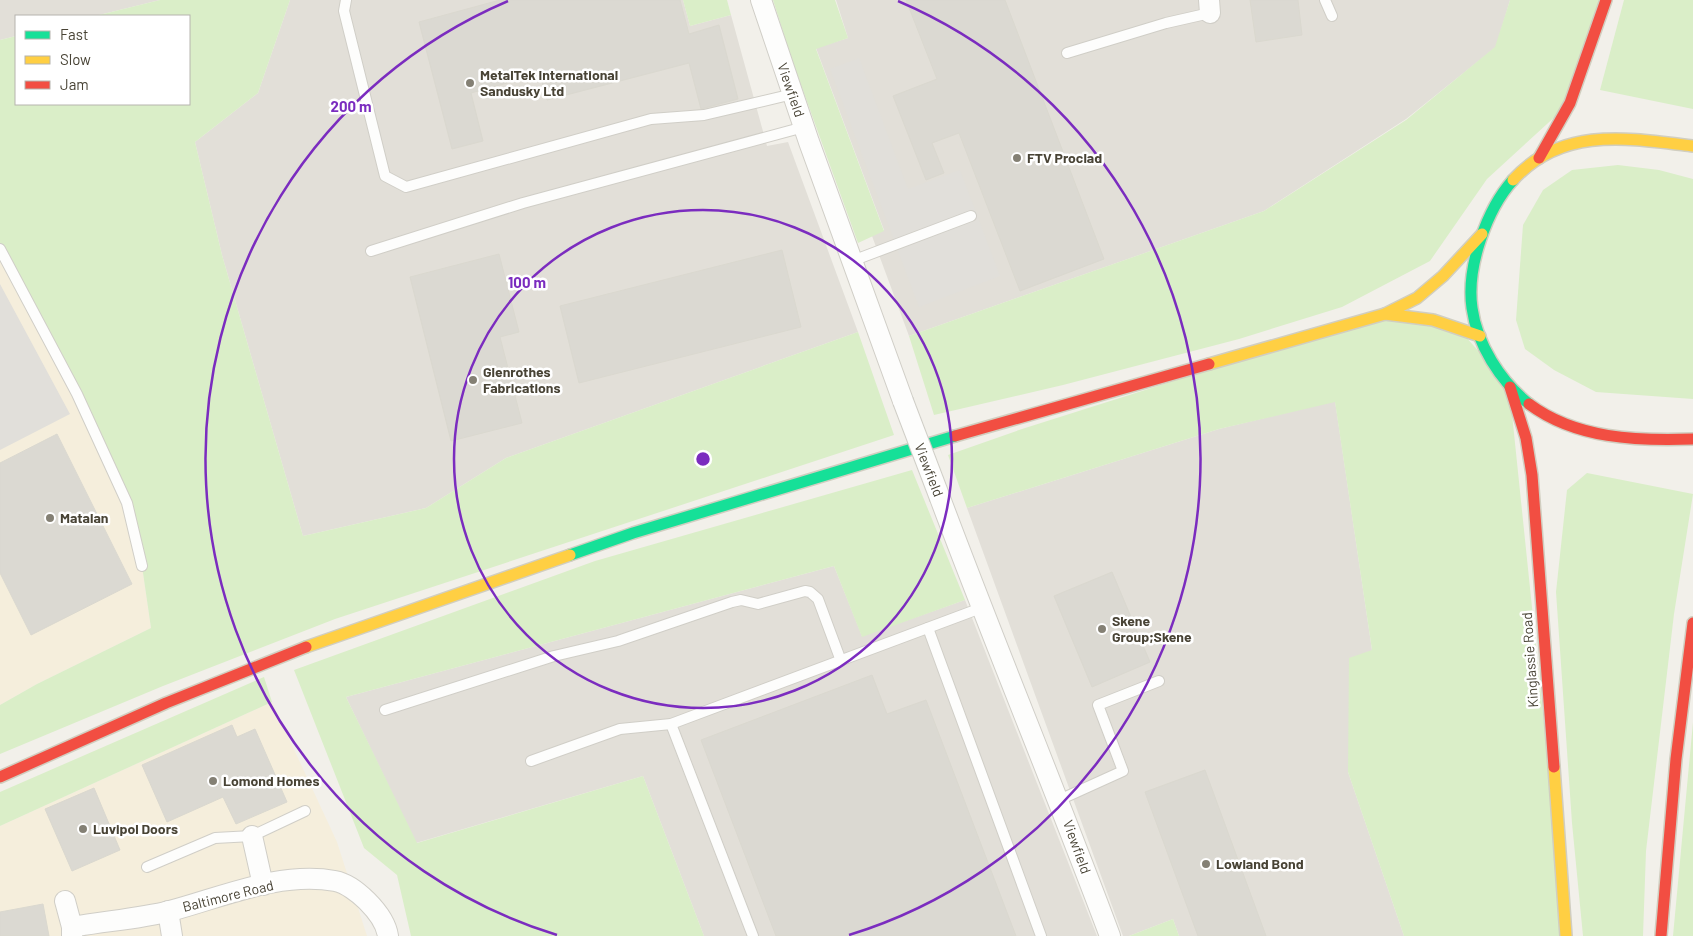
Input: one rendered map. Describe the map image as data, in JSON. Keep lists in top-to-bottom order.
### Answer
{
  "streets": {
    "main road": ["Kinglassie Road"],
    "street": ["Viewfield", "Baltimore Road"]
  },
  "places": [
    "MetalTek International Sandusky Ltd",
    "FTV Proclad",
    "Glenrothes Fabrications",
    "Matalan",
    "Skene Group;Skene",
    "Lomond Homes",
    "Luvipol Doors",
    "Lowland Bond"
  ],
  "legend": ["Fast", "Slow", "Jam"],
  "rings": ["200 m", "100 m"]
}
